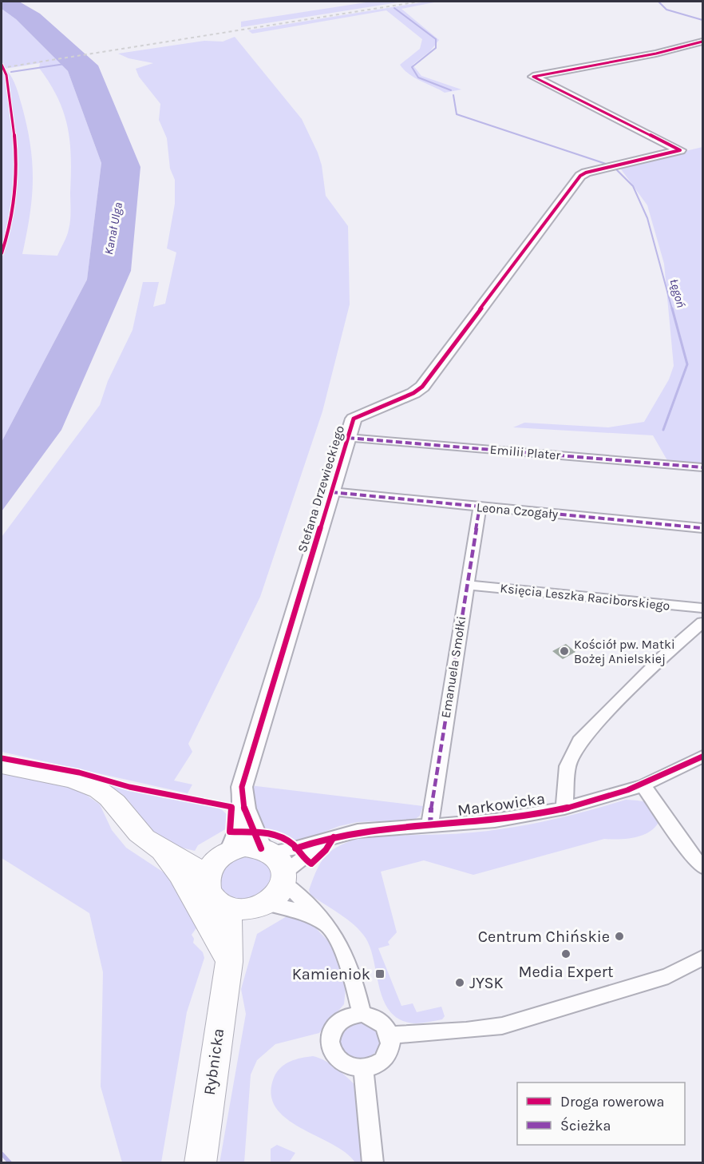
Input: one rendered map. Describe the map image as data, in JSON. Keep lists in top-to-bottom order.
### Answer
{
  "streets": {
    "main road": ["Rybnicka"],
    "street": [
      "Emilii Plater",
      "Stefana Drzewieckiego",
      "Leona Czogały",
      "Księcia Leszka Raciborskiego",
      "Emanuela Smołki",
      "Markowicka"
    ]
  },
  "crossings": [
    ["Emilii Plater", "Stefana Drzewieckiego"],
    ["Stefana Drzewieckiego", "Leona Czogały"],
    ["Stefana Drzewieckiego", "Markowicka"],
    ["Stefana Drzewieckiego", "Rybnicka"],
    ["Leona Czogały", "Emanuela Smołki"],
    ["Księcia Leszka Raciborskiego", "Emanuela Smołki"],
    ["Emanuela Smołki", "Markowicka"],
    ["Markowicka", "Rybnicka"]
  ],
  "water": ["Kanał Ulga", "Łęgoń"],
  "places": {
    "other": [
      "Kościół pw. Matki Bożej Anielskiej",
      "Centrum Chińskie",
      "Media Expert",
      "JYSK"
    ],
    "transit": ["Kamieniok"]
  },
  "legend": ["Droga rowerowa", "Ścieżka"]
}
